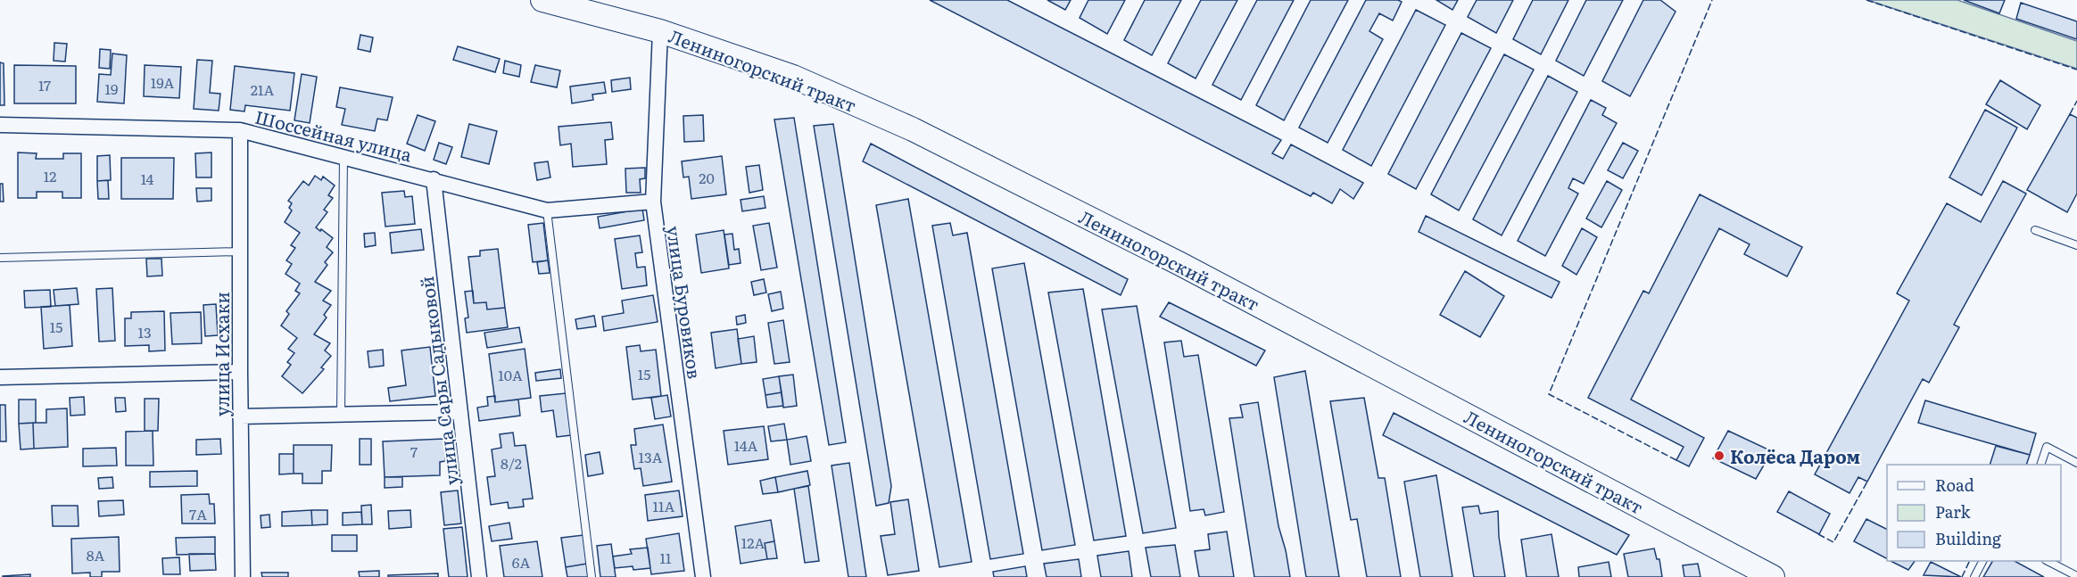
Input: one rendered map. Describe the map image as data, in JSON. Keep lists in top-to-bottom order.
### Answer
{
  "streets": {
    "main road": ["Лениногорский тракт"],
    "street": [
      "Шоссейная улица",
      "улица Буровиков",
      "улица Исхаки",
      "улица Сары Садыковой"
    ]
  },
  "crossings": [
    ["Лениногорский тракт", "улица Буровиков"],
    ["Шоссейная улица", "улица Буровиков"],
    ["Шоссейная улица", "улица Исхаки"],
    ["Шоссейная улица", "улица Сары Садыковой"]
  ],
  "places": ["Колёса Даром"],
  "house_numbers": [
    "19А",
    "17",
    "19",
    "21А",
    "12",
    "20",
    "14",
    "15",
    "13",
    "15",
    "10А",
    "14А",
    "7",
    "13А",
    "8/2",
    "11А",
    "7А",
    "12А",
    "8А",
    "11",
    "6А"
  ],
  "legend": ["Road", "Park", "Building"]
}
